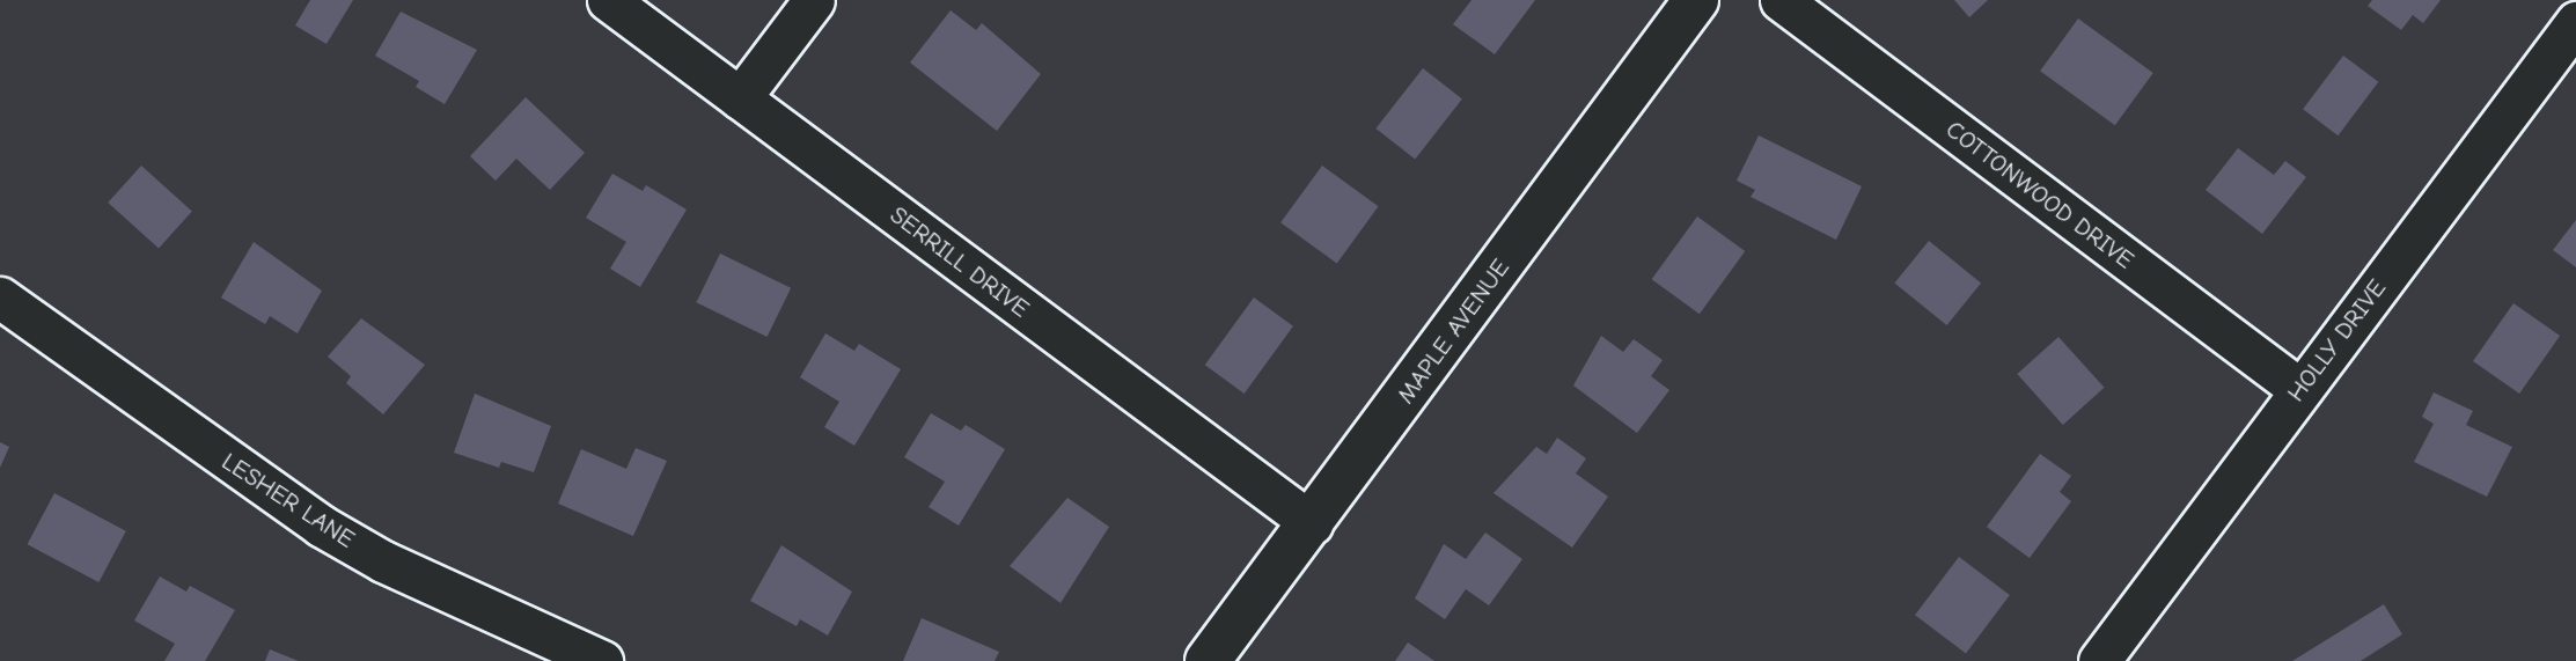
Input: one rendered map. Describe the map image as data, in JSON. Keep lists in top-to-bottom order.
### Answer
{
  "streets": {
    "street": [
      "COTTONWOOD DRIVE",
      "SERRILL DRIVE",
      "MAPLE AVENUE",
      "HOLLY DRIVE",
      "LESHER LANE"
    ]
  },
  "crossings": [
    ["COTTONWOOD DRIVE", "HOLLY DRIVE"],
    ["SERRILL DRIVE", "MAPLE AVENUE"]
  ]
}
